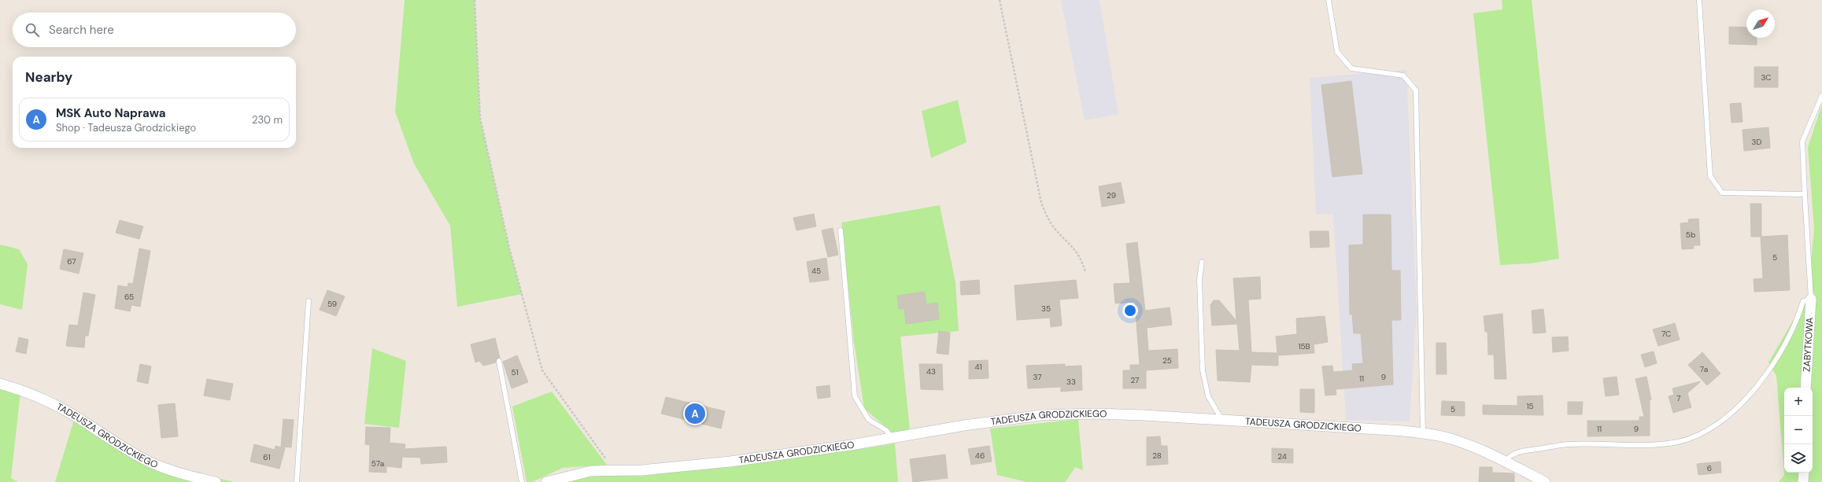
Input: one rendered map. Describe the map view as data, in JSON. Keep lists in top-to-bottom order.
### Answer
{
  "streets": {
    "street": ["ZABYTKOWA", "TADEUSZA GRODZICKIEGO"]
  },
  "house_numbers": [
    "3C",
    "3D",
    "29",
    "5b",
    "5",
    "67",
    "45",
    "65",
    "59",
    "35",
    "7C",
    "15B",
    "25",
    "41",
    "7a",
    "43",
    "51",
    "37",
    "9",
    "11",
    "27",
    "33",
    "7",
    "15",
    "5",
    "11",
    "9",
    "46",
    "28",
    "24",
    "61",
    "57a",
    "6"
  ],
  "north": "top right",
  "page": {
    "search": "Search here",
    "heading": "Nearby",
    "list": [
      {
        "mark": "A",
        "name": "MSK Auto Naprawa",
        "note": "Shop · Tadeusza Grodzickiego",
        "value": "230 m"
      }
    ],
    "map_buttons": ["+", "−"],
    "pins": "A"
  }
}
